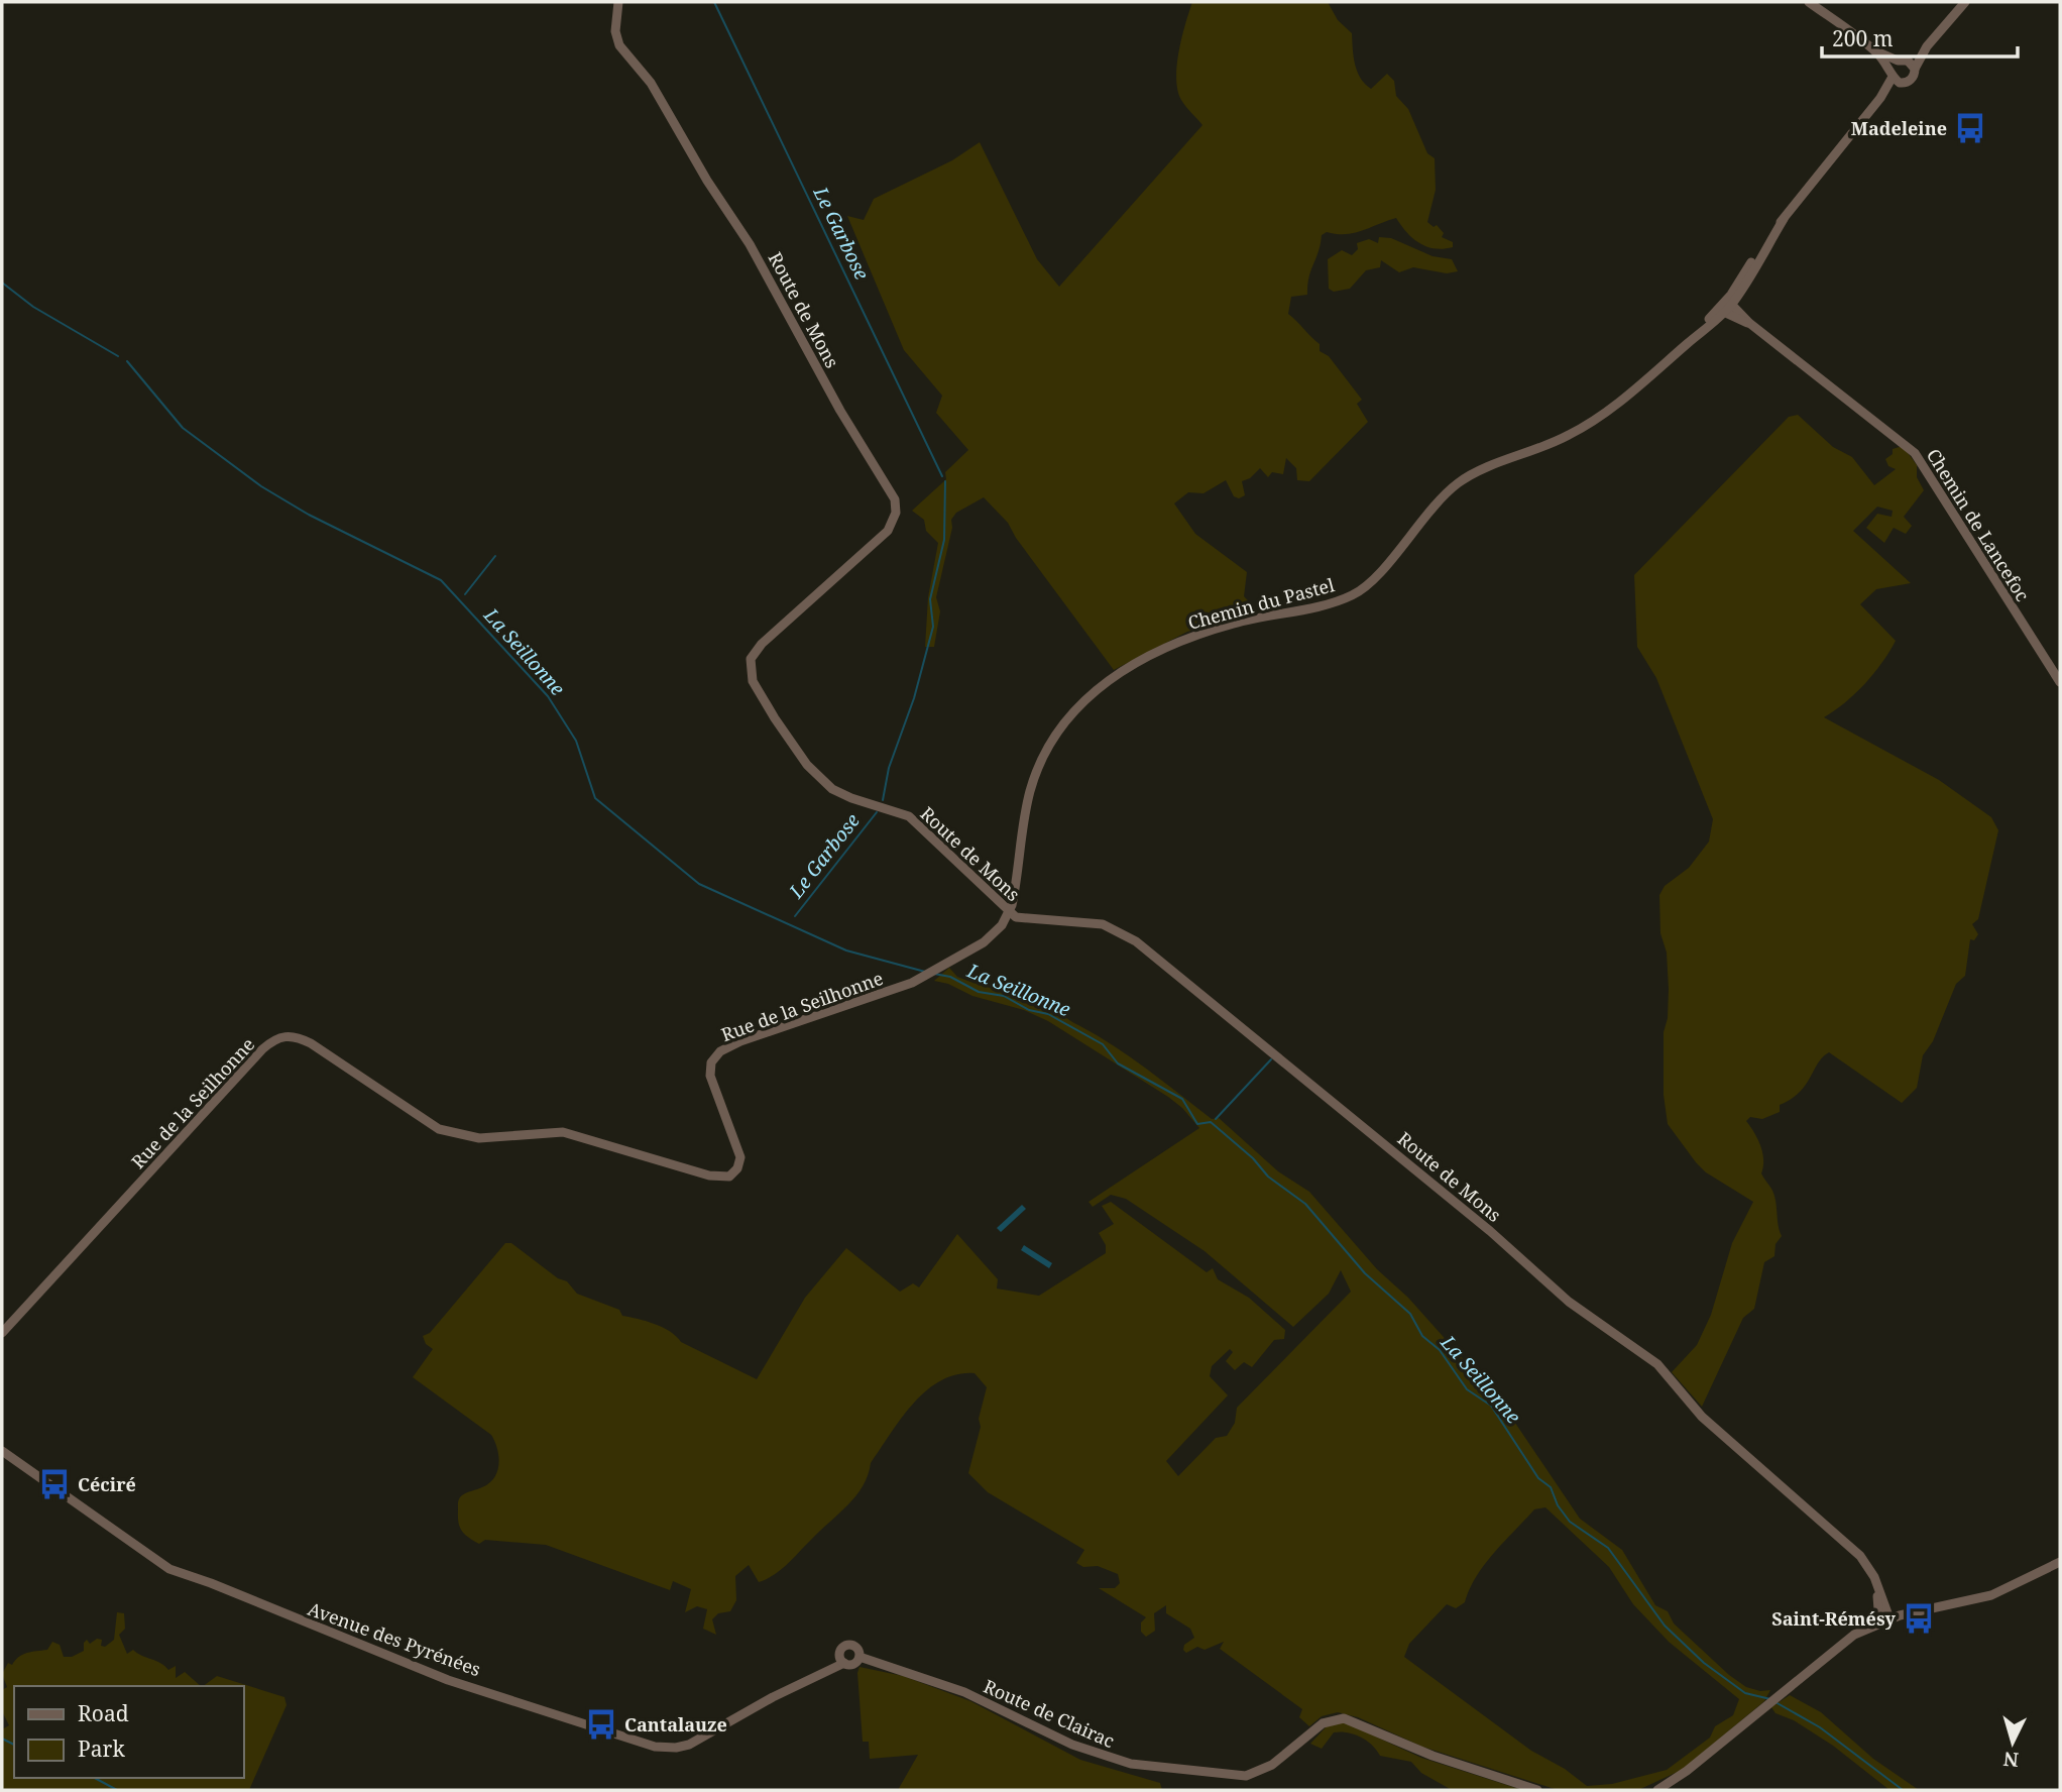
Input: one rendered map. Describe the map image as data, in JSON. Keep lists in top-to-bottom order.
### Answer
{
  "streets": {
    "street": [
      "Route de Mons",
      "Chemin de Lancefoc",
      "Chemin du Pastel",
      "Rue de la Seilhonne",
      "Avenue des Pyrénées",
      "Route de Clairac"
    ]
  },
  "crossings": [
    ["Route de Mons", "Chemin du Pastel"],
    ["Route de Mons", "Rue de la Seilhonne"],
    ["Chemin de Lancefoc", "Chemin du Pastel"],
    ["Chemin du Pastel", "Rue de la Seilhonne"],
    ["Avenue des Pyrénées", "Route de Clairac"]
  ],
  "water": ["Le Garbose", "La Seillonne"],
  "places": {
    "bus stop": [
      "Madeleine",
      "Céciré",
      "Saint-Rémésy",
      "Cantalauze"
    ]
  },
  "legend": ["Road", "Park"],
  "scale_bar": "200 m",
  "north": "bottom"
}
